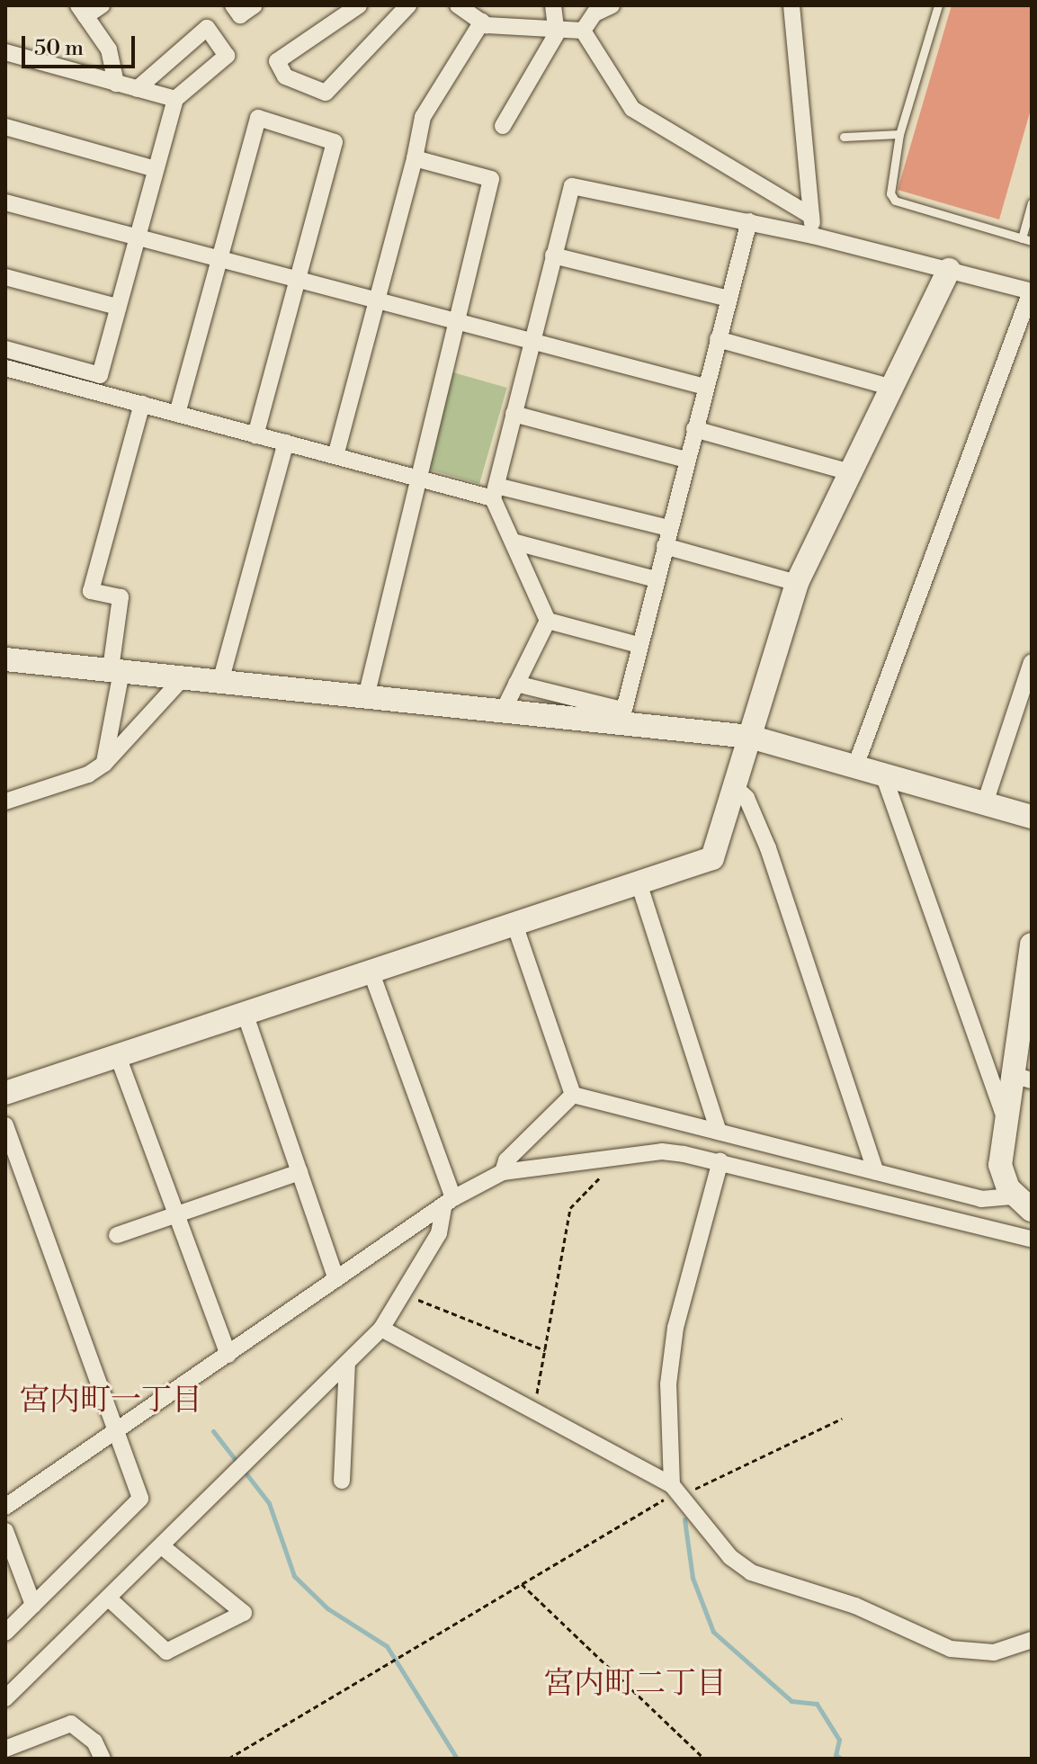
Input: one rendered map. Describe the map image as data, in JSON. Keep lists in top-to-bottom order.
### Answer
{
  "districts": ["宮内町一丁目", "宮内町二丁目"],
  "scale_bar": "50 m"
}
